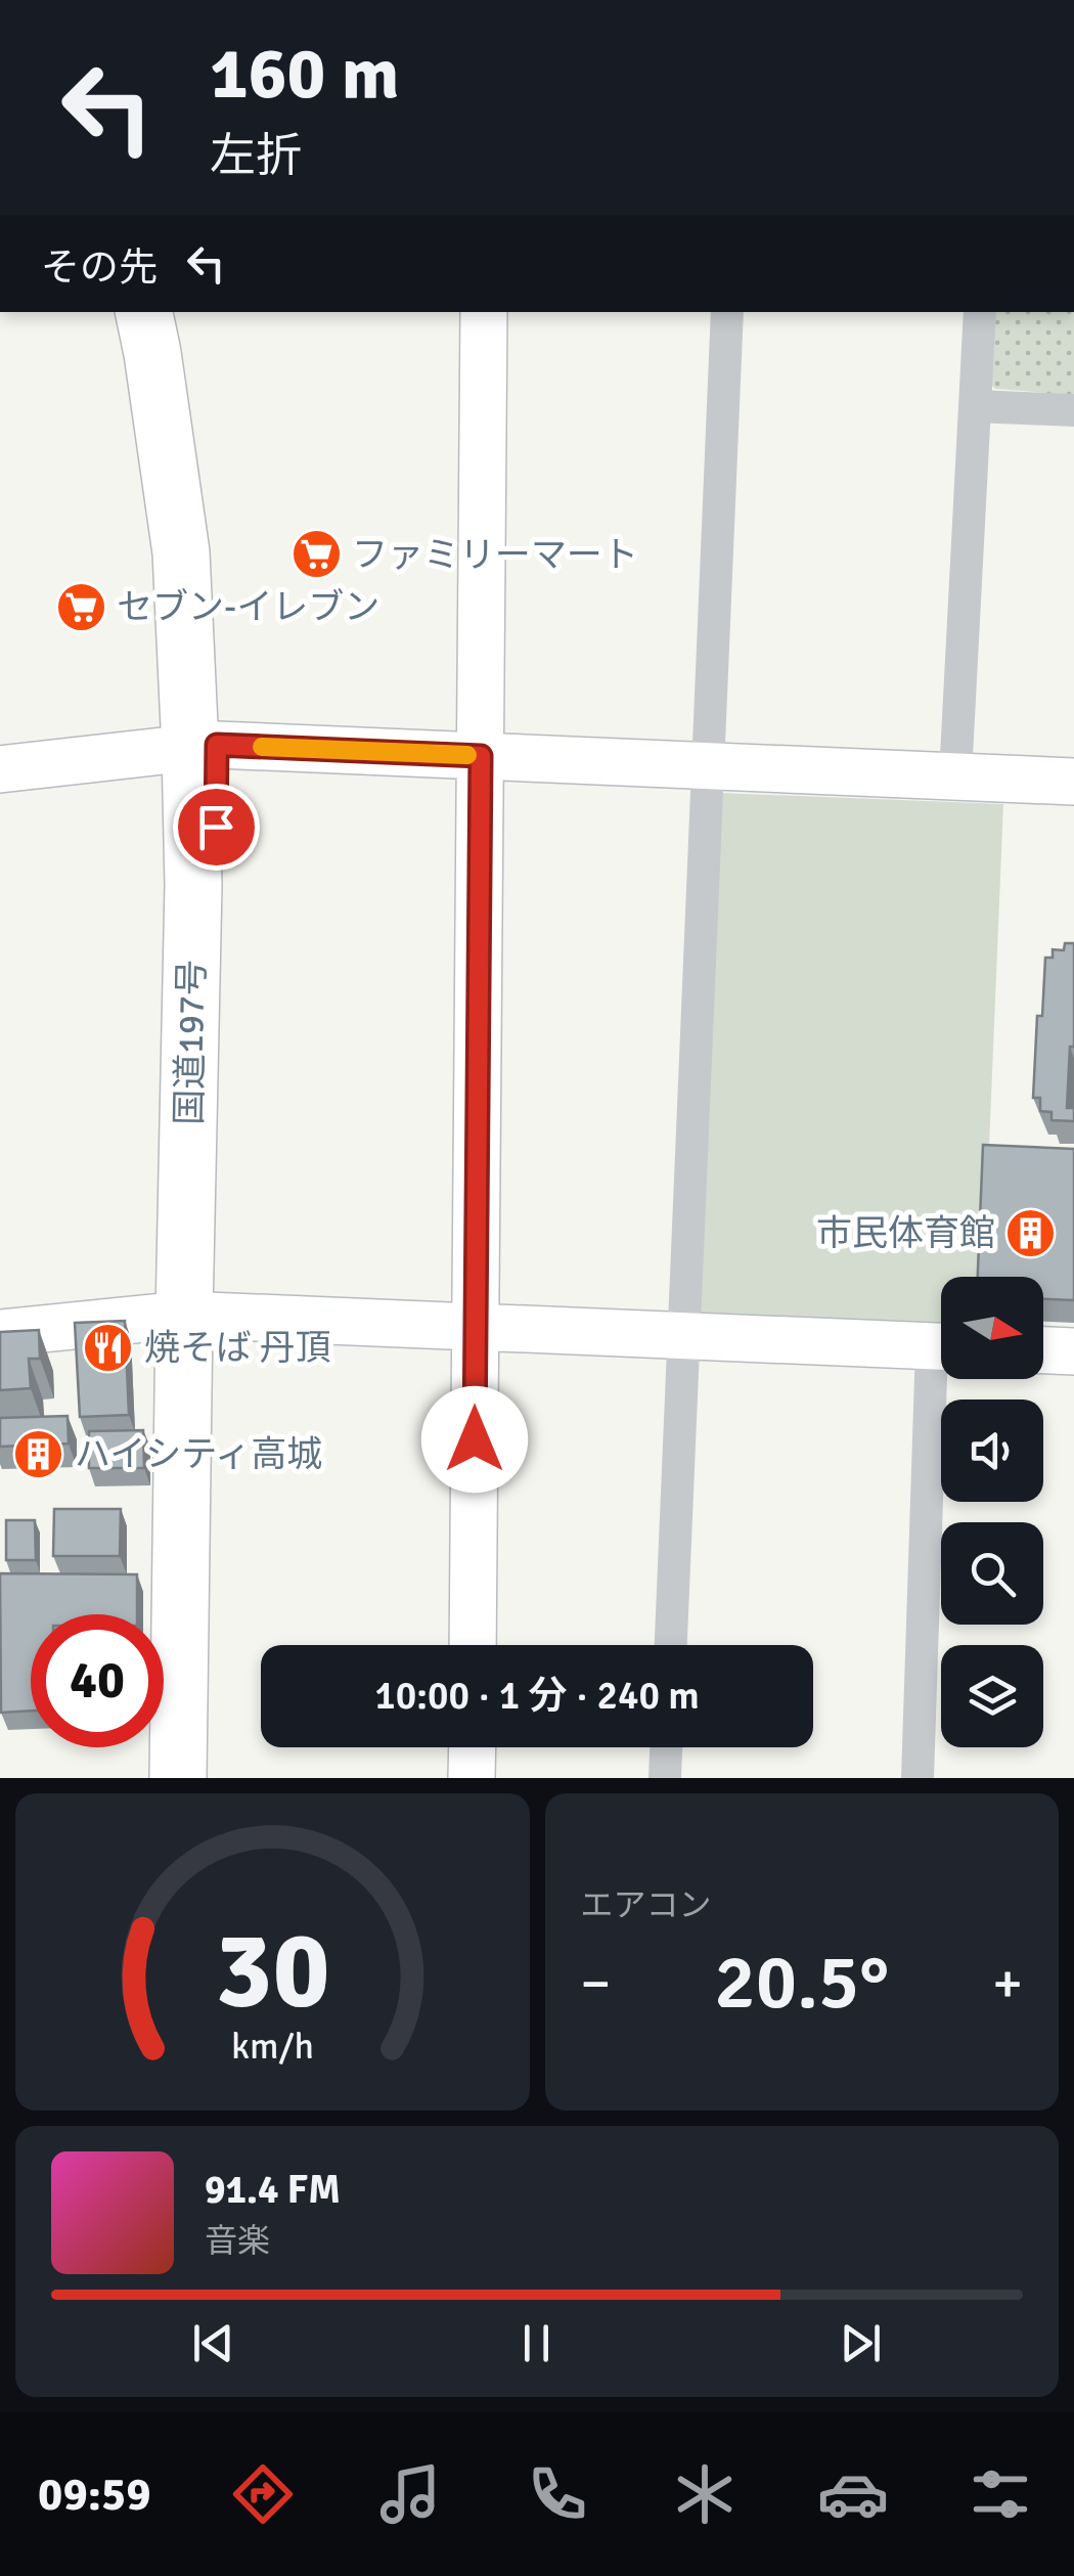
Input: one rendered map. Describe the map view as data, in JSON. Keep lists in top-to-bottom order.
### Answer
{
  "streets": {
    "highway": ["国道197号"]
  },
  "places": {
    "supermarket": ["ファミリーマート", "セブン-イレブン"],
    "building": ["市民体育館", "ハイシティ高城"],
    "restaurant": ["焼そば 丹頂"]
  },
  "north": "right",
  "page": {
    "turn": ["160 m", "左折"],
    "then": "その先",
    "limit": "40",
    "trip": "10:00 · 1 分 · 240 m",
    "tile": "エアコン",
    "heat": ["−", "20.5°", "+"],
    "song": ["91.4 FM", "音楽"],
    "tabs": "09:59",
    "gauge": ["30", "km/h"]
  }
}
